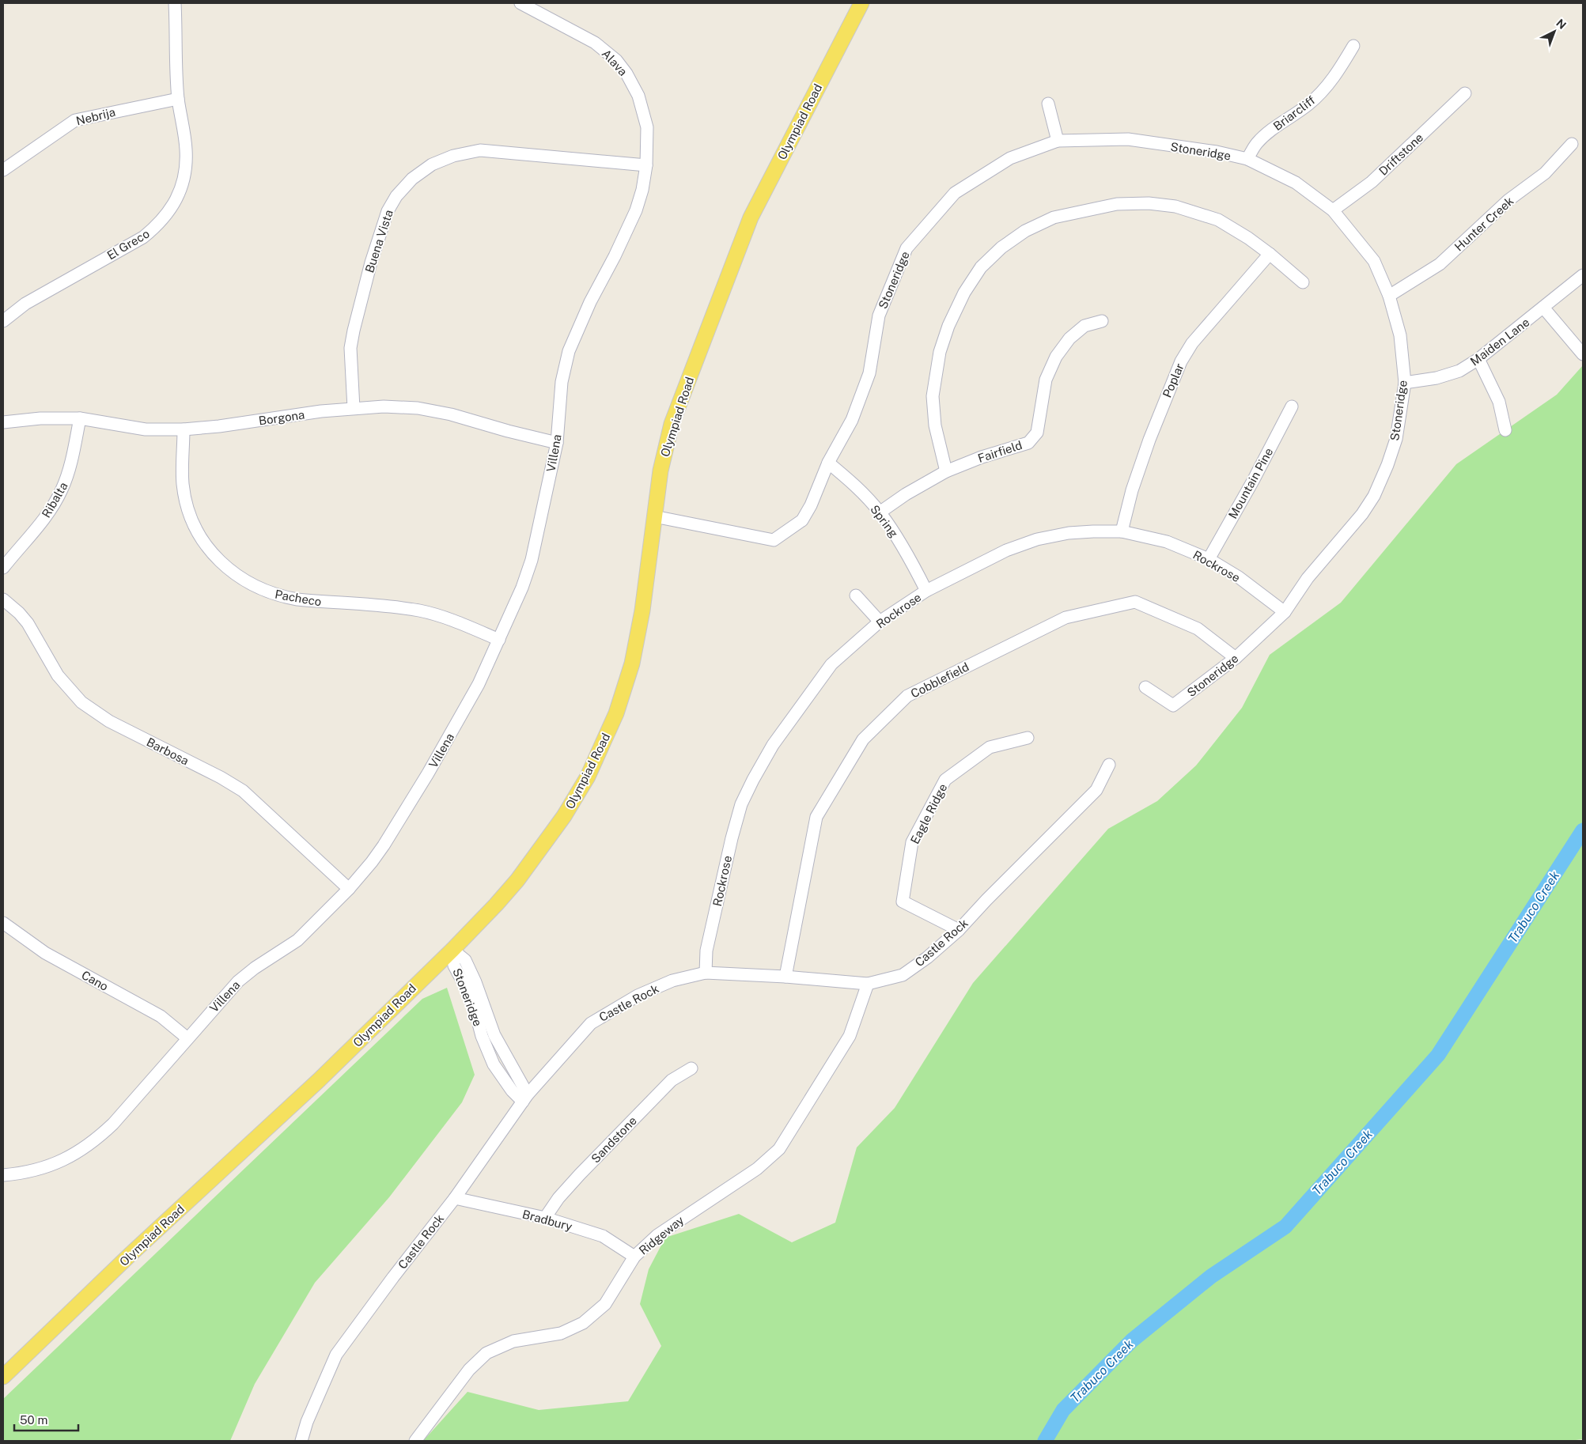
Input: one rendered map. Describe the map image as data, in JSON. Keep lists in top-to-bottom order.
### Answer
{
  "streets": {
    "main road": ["Olympiad Road"],
    "street": [
      "Alava",
      "Briarcliff",
      "Nebrija",
      "Stoneridge",
      "Driftstone",
      "Hunter Creek",
      "Buena Vista",
      "El Greco",
      "Maiden Lane",
      "Poplar",
      "Borgona",
      "Fairfield",
      "Villena",
      "Mountain Pine",
      "Ribalta",
      "Spring",
      "Rockrose",
      "Pacheco",
      "Cobblefield",
      "Barbosa",
      "Eagle Ridge",
      "Castle Rock",
      "Cano",
      "Sandstone",
      "Bradbury",
      "Ridgeway"
    ]
  },
  "crossings": [
    ["Alava", "Buena Vista"],
    ["Alava", "Villena"],
    ["Briarcliff", "Stoneridge"],
    ["Nebrija", "El Greco"],
    ["Olympiad Road", "Stoneridge"],
    ["Stoneridge", "Driftstone"],
    ["Stoneridge", "Hunter Creek"],
    ["Stoneridge", "Maiden Lane"],
    ["Stoneridge", "Spring"],
    ["Stoneridge", "Rockrose"],
    ["Stoneridge", "Cobblefield"],
    ["Stoneridge", "Castle Rock"],
    ["Buena Vista", "Borgona"],
    ["Buena Vista", "Villena"],
    ["Poplar", "Rockrose"],
    ["Borgona", "Villena"],
    ["Borgona", "Ribalta"],
    ["Borgona", "Pacheco"],
    ["Fairfield", "Spring"],
    ["Villena", "Pacheco"],
    ["Villena", "Barbosa"],
    ["Villena", "Cano"],
    ["Mountain Pine", "Rockrose"],
    ["Spring", "Rockrose"],
    ["Rockrose", "Castle Rock"],
    ["Cobblefield", "Castle Rock"],
    ["Eagle Ridge", "Castle Rock"],
    ["Castle Rock", "Bradbury"],
    ["Castle Rock", "Ridgeway"],
    ["Sandstone", "Bradbury"],
    ["Bradbury", "Ridgeway"]
  ],
  "water": ["Trabuco Creek"],
  "scale_bar": "50 m",
  "north": "top right"
}
